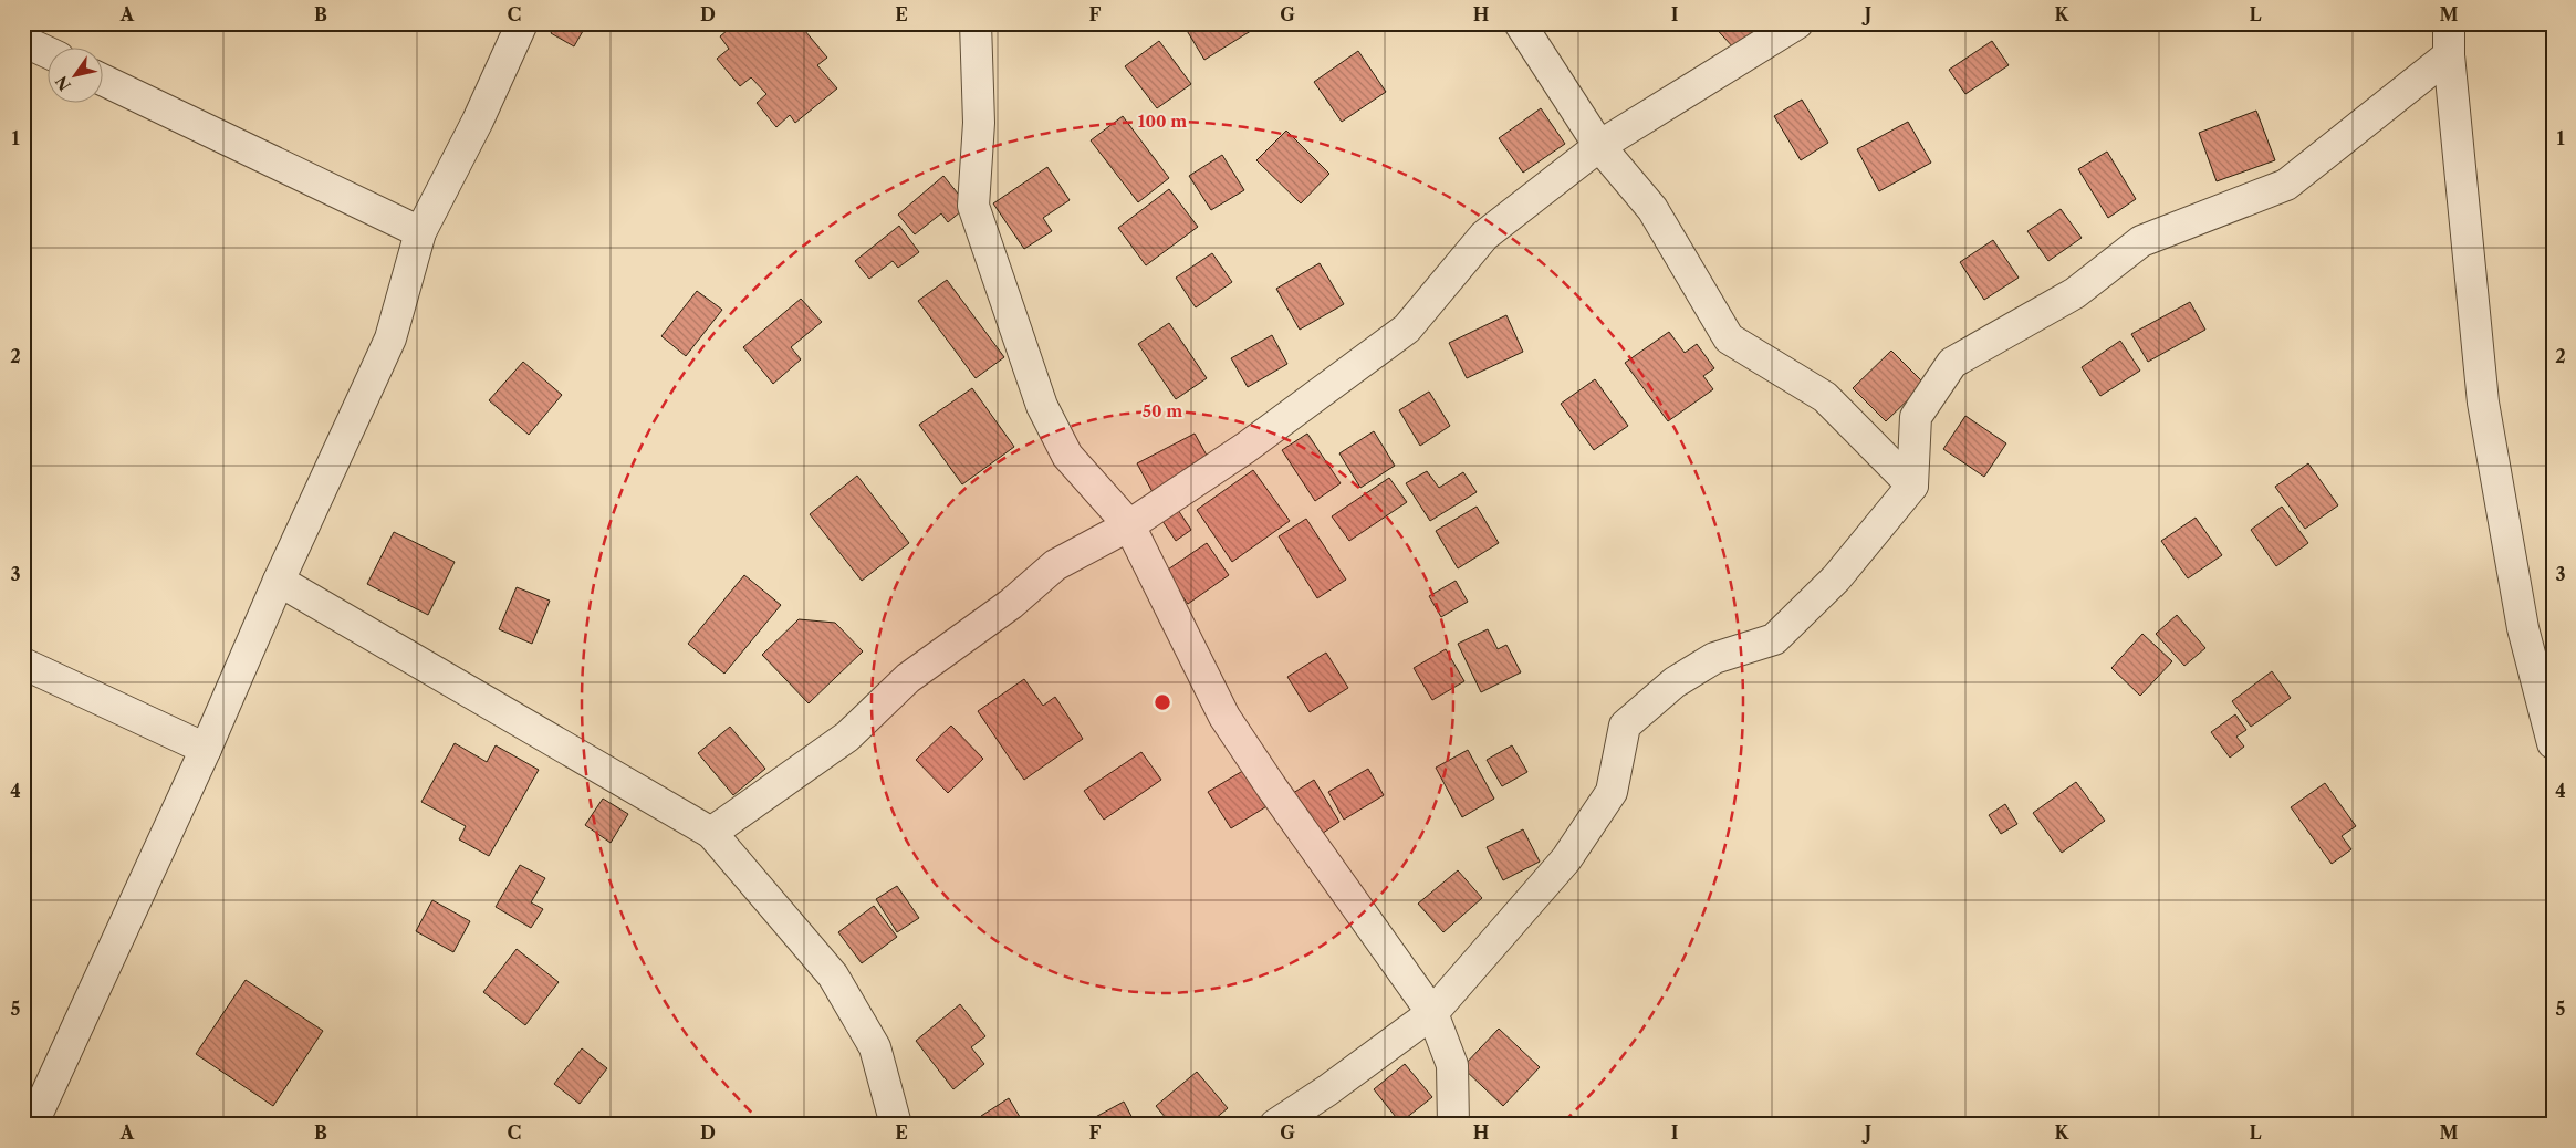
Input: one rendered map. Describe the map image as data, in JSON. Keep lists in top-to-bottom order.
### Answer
{
  "north": "bottom left",
  "grid": {
    "columns": [
      "A",
      "B",
      "C",
      "D",
      "E",
      "F",
      "G",
      "H",
      "I",
      "J",
      "K",
      "L",
      "M"
    ],
    "rows": [
      "1",
      "2",
      "3",
      "4",
      "5"
    ]
  },
  "rings": ["100 m", "50 m"]
}
